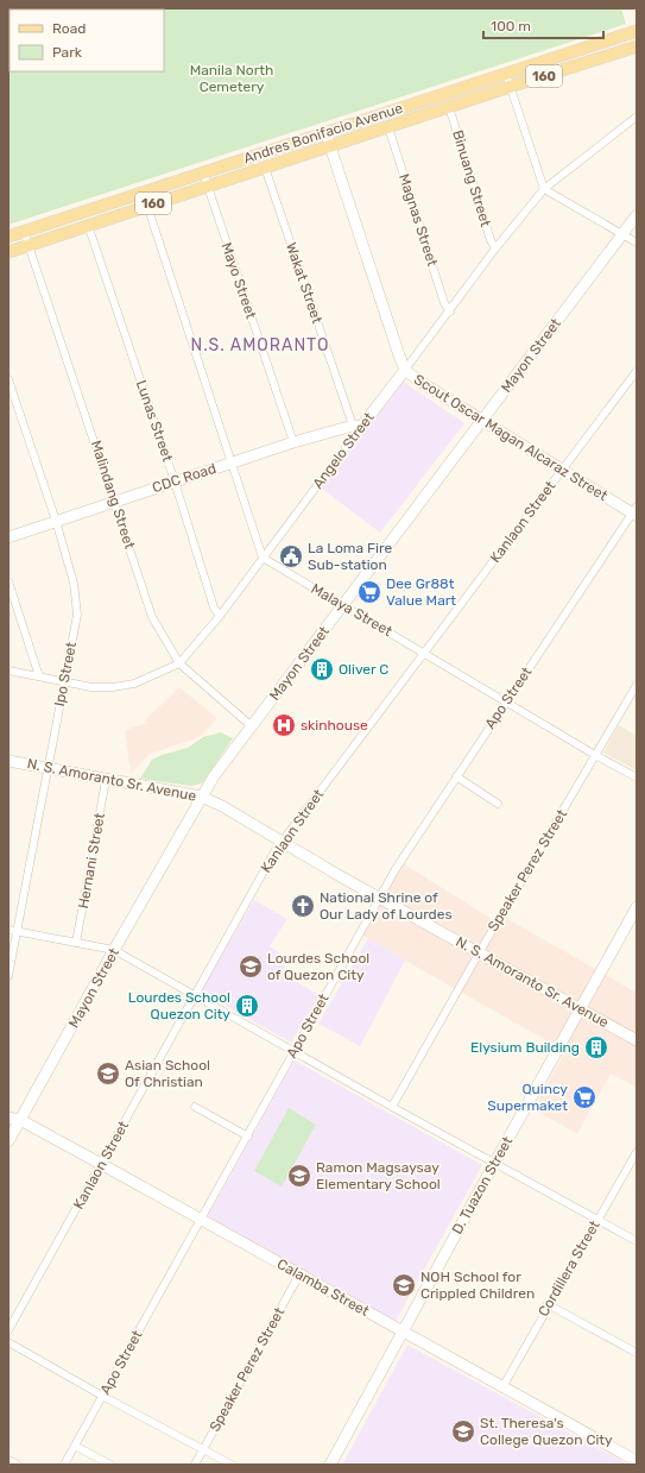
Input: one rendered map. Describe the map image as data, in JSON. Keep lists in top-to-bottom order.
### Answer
{
  "streets": {
    "main road": ["160", "Andres Bonifacio Avenue"],
    "street": [
      "Binuang Street",
      "Magnas Street",
      "Mayo Street",
      "Wakat Street",
      "Mayon Street",
      "Lunas Street",
      "Scout Oscar Magan Alcaraz Street",
      "Angelo Street",
      "CDC Road",
      "Malindang Street",
      "Kanlaon Street",
      "Malaya Street",
      "Ipo Street",
      "Apo Street",
      "N. S. Amoranto Sr. Avenue",
      "Hernani Street",
      "Speaker Perez Street",
      "D. Tuazon Street",
      "Cordillera Street",
      "Calamba Street"
    ]
  },
  "crossings": [
    ["Andres Bonifacio Avenue", "Binuang Street"],
    ["Andres Bonifacio Avenue", "Magnas Street"],
    ["Andres Bonifacio Avenue", "Mayo Street"],
    ["Andres Bonifacio Avenue", "Wakat Street"],
    ["Andres Bonifacio Avenue", "Lunas Street"],
    ["Andres Bonifacio Avenue", "Scout Oscar Magan Alcaraz Street"],
    ["Andres Bonifacio Avenue", "Malindang Street"],
    ["Binuang Street", "Angelo Street"],
    ["Magnas Street", "Angelo Street"],
    ["Mayo Street", "CDC Road"],
    ["Wakat Street", "Angelo Street"],
    ["Wakat Street", "CDC Road"],
    ["Mayon Street", "Scout Oscar Magan Alcaraz Street"],
    ["Mayon Street", "Malindang Street"],
    ["Mayon Street", "Malaya Street"],
    ["Mayon Street", "N. S. Amoranto Sr. Avenue"],
    ["Mayon Street", "Calamba Street"],
    ["Lunas Street", "Angelo Street"],
    ["Lunas Street", "CDC Road"],
    ["Scout Oscar Magan Alcaraz Street", "Angelo Street"],
    ["Scout Oscar Magan Alcaraz Street", "Kanlaon Street"],
    ["Scout Oscar Magan Alcaraz Street", "Apo Street"],
    ["Angelo Street", "CDC Road"],
    ["Angelo Street", "Malindang Street"],
    ["Angelo Street", "Malaya Street"],
    ["Angelo Street", "Ipo Street"],
    ["CDC Road", "Malindang Street"],
    ["CDC Road", "Ipo Street"],
    ["Kanlaon Street", "Malaya Street"],
    ["Kanlaon Street", "N. S. Amoranto Sr. Avenue"],
    ["Kanlaon Street", "Calamba Street"],
    ["Malaya Street", "Apo Street"],
    ["Malaya Street", "Speaker Perez Street"],
    ["Ipo Street", "N. S. Amoranto Sr. Avenue"],
    ["Apo Street", "N. S. Amoranto Sr. Avenue"],
    ["Apo Street", "Calamba Street"],
    ["N. S. Amoranto Sr. Avenue", "Hernani Street"],
    ["N. S. Amoranto Sr. Avenue", "Speaker Perez Street"],
    ["N. S. Amoranto Sr. Avenue", "D. Tuazon Street"],
    ["Speaker Perez Street", "Calamba Street"],
    ["D. Tuazon Street", "Calamba Street"],
    ["Cordillera Street", "Calamba Street"]
  ],
  "districts": ["N.S. AMORANTO"],
  "parks": ["Manila North Cemetery"],
  "places": {
    "public building": ["La Loma Fire Sub-station"],
    "supermarket": ["Dee Gr88t Value Mart", "Quincy Supermaket"],
    "building": ["Oliver C", "Lourdes School Quezon City", "Elysium Building"],
    "hospital": ["skinhouse"],
    "church": ["National Shrine of Our Lady of Lourdes"],
    "school or university": [
      "Lourdes School of Quezon City",
      "Asian School Of Christian",
      "Ramon Magsaysay Elementary School",
      "NOH School for Crippled Children",
      "St. Theresa's College Quezon City"
    ]
  },
  "legend": ["Road", "Park"],
  "scale_bar": "100 m"
}
